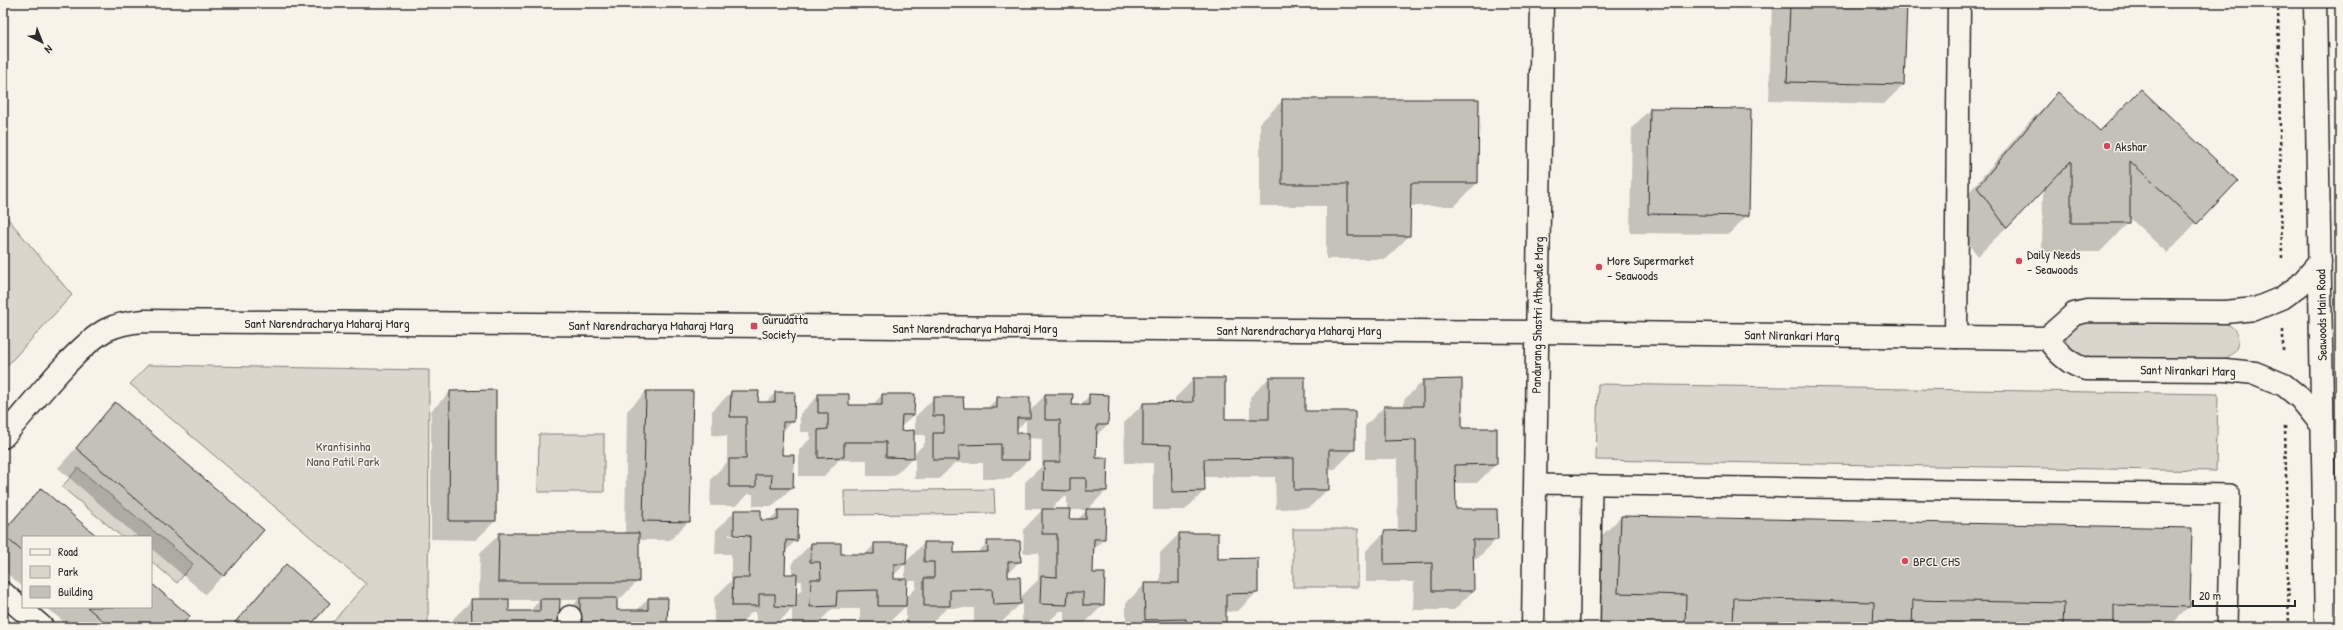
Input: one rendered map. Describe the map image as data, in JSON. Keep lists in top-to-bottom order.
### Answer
{
  "streets": {
    "street": [
      "Pandurang Shastri Athawale Marg",
      "Seawoods Main Road",
      "Sant Narendracharya Maharaj Marg",
      "Sant Nirankari Marg"
    ]
  },
  "crossings": [
    ["Pandurang Shastri Athawale Marg", "Sant Narendracharya Maharaj Marg"],
    ["Pandurang Shastri Athawale Marg", "Sant Nirankari Marg"],
    ["Seawoods Main Road", "Sant Nirankari Marg"],
    ["Sant Narendracharya Maharaj Marg", "Sant Nirankari Marg"]
  ],
  "parks": ["Krantisinha Nana Patil Park"],
  "places": {
    "other": [
      "Akshar",
      "Daily Needs - Seawoods",
      "More Supermarket - Seawoods",
      "BPCL CHS"
    ],
    "transit": ["Gurudatta Society"]
  },
  "legend": ["Road", "Park", "Building"],
  "scale_bar": "20 m",
  "north": "bottom right"
}
